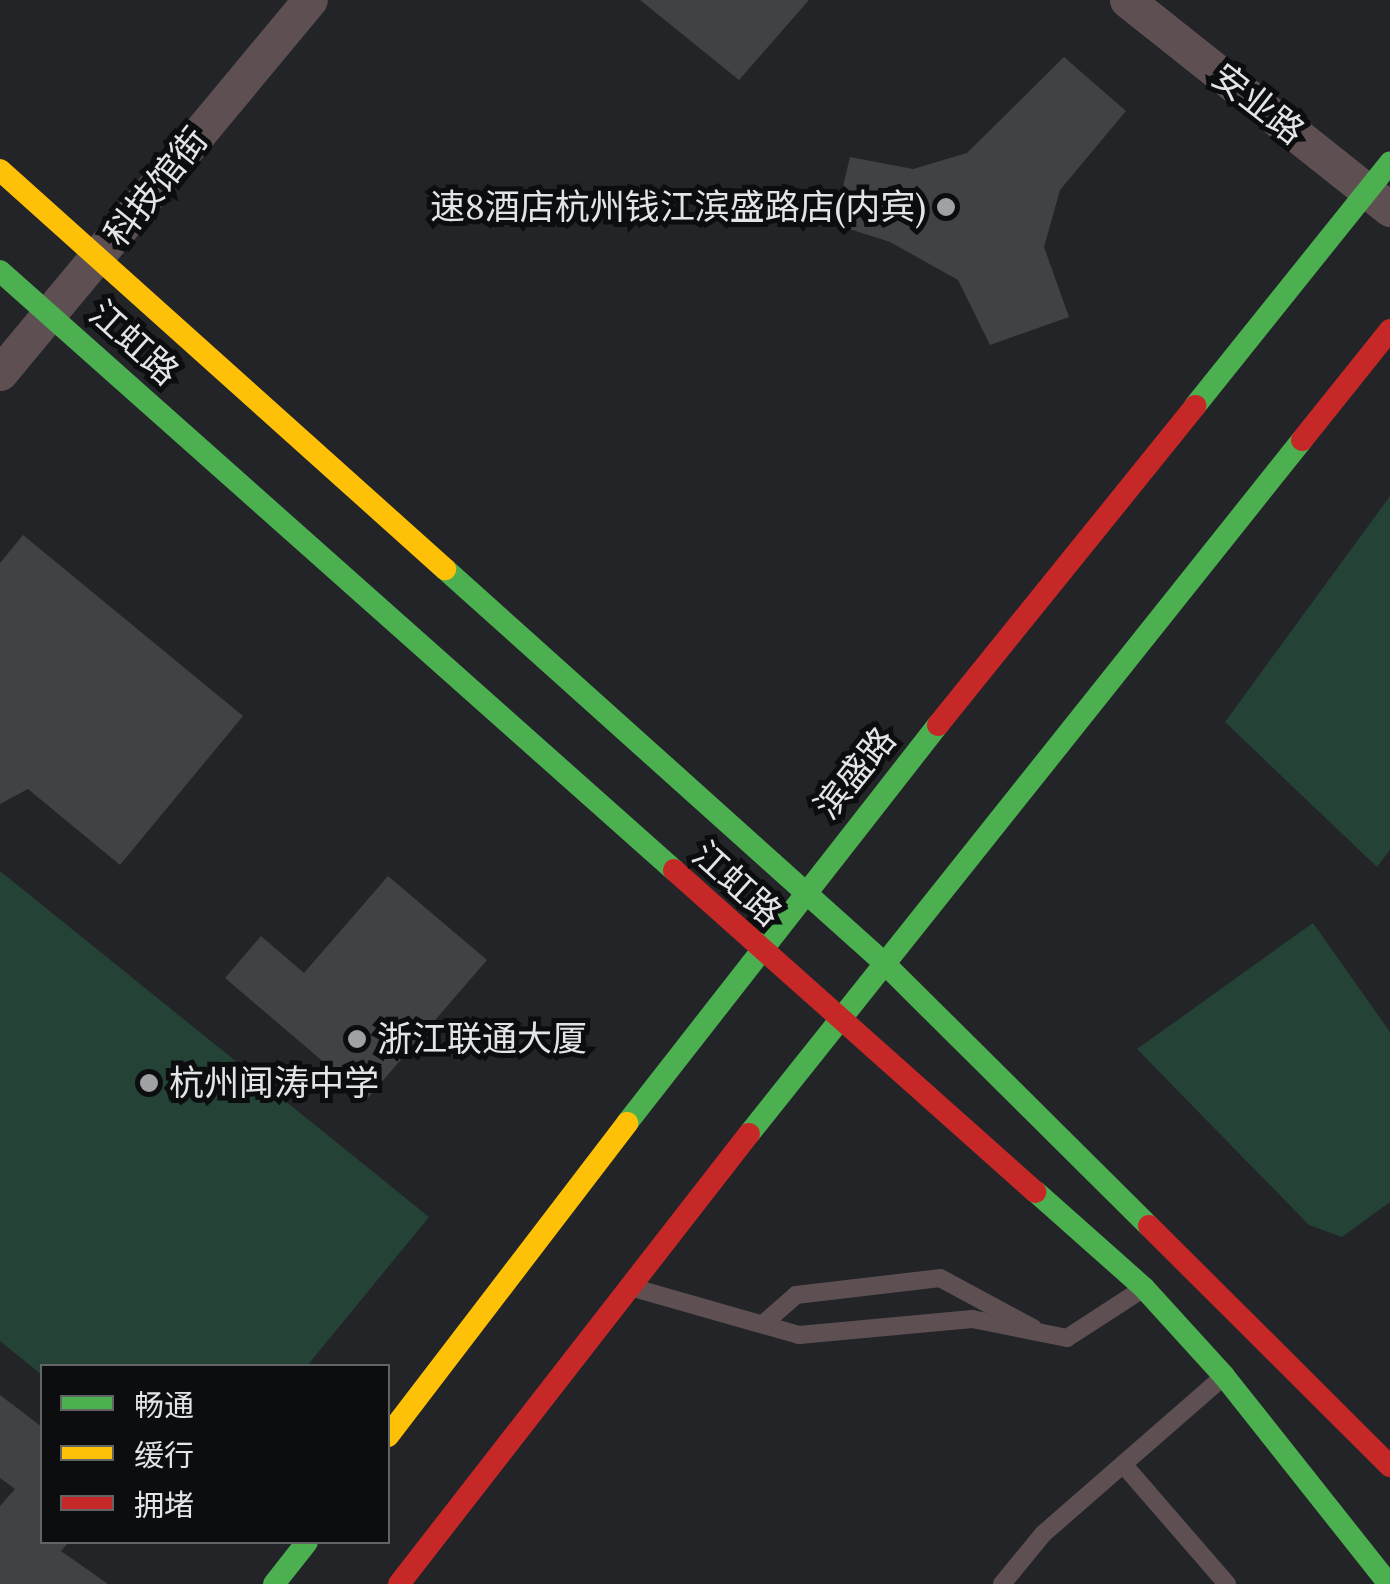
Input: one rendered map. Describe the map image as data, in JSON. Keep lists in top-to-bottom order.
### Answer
{
  "streets": {
    "main road": ["江虹路", "滨盛路"],
    "street": ["安业路", "科技馆街"]
  },
  "crossings": [
    ["安业路", "滨盛路"],
    ["科技馆街", "江虹路"],
    ["江虹路", "滨盛路"]
  ],
  "places": ["速8酒店杭州钱江滨盛路店(内宾)", "浙江联通大厦", "杭州闻涛中学"],
  "legend": ["畅通", "缓行", "拥堵"]
}
